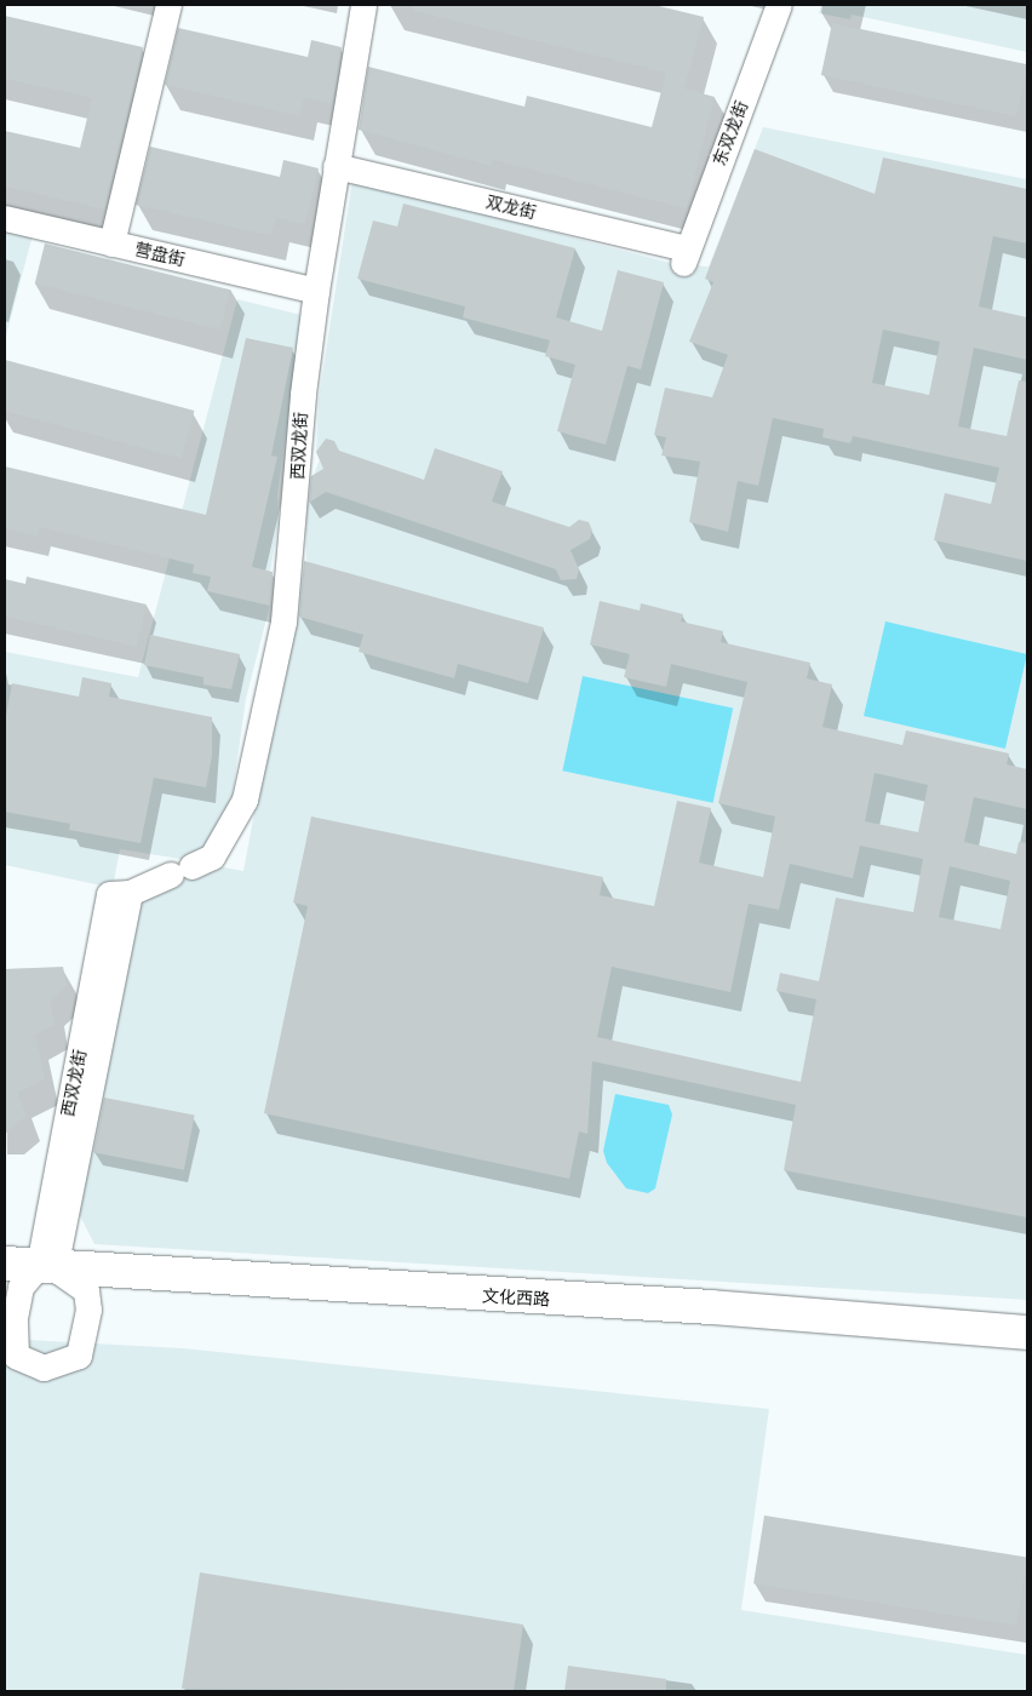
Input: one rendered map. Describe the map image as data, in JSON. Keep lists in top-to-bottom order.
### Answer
{
  "streets": {
    "main road": ["文化西路"],
    "street": [
      "东双龙街",
      "双龙街",
      "营盘街",
      "西双龙街"
    ]
  },
  "crossings": [
    ["东双龙街", "双龙街"],
    ["双龙街", "西双龙街"],
    ["营盘街", "西双龙街"],
    ["西双龙街", "文化西路"]
  ]
}
